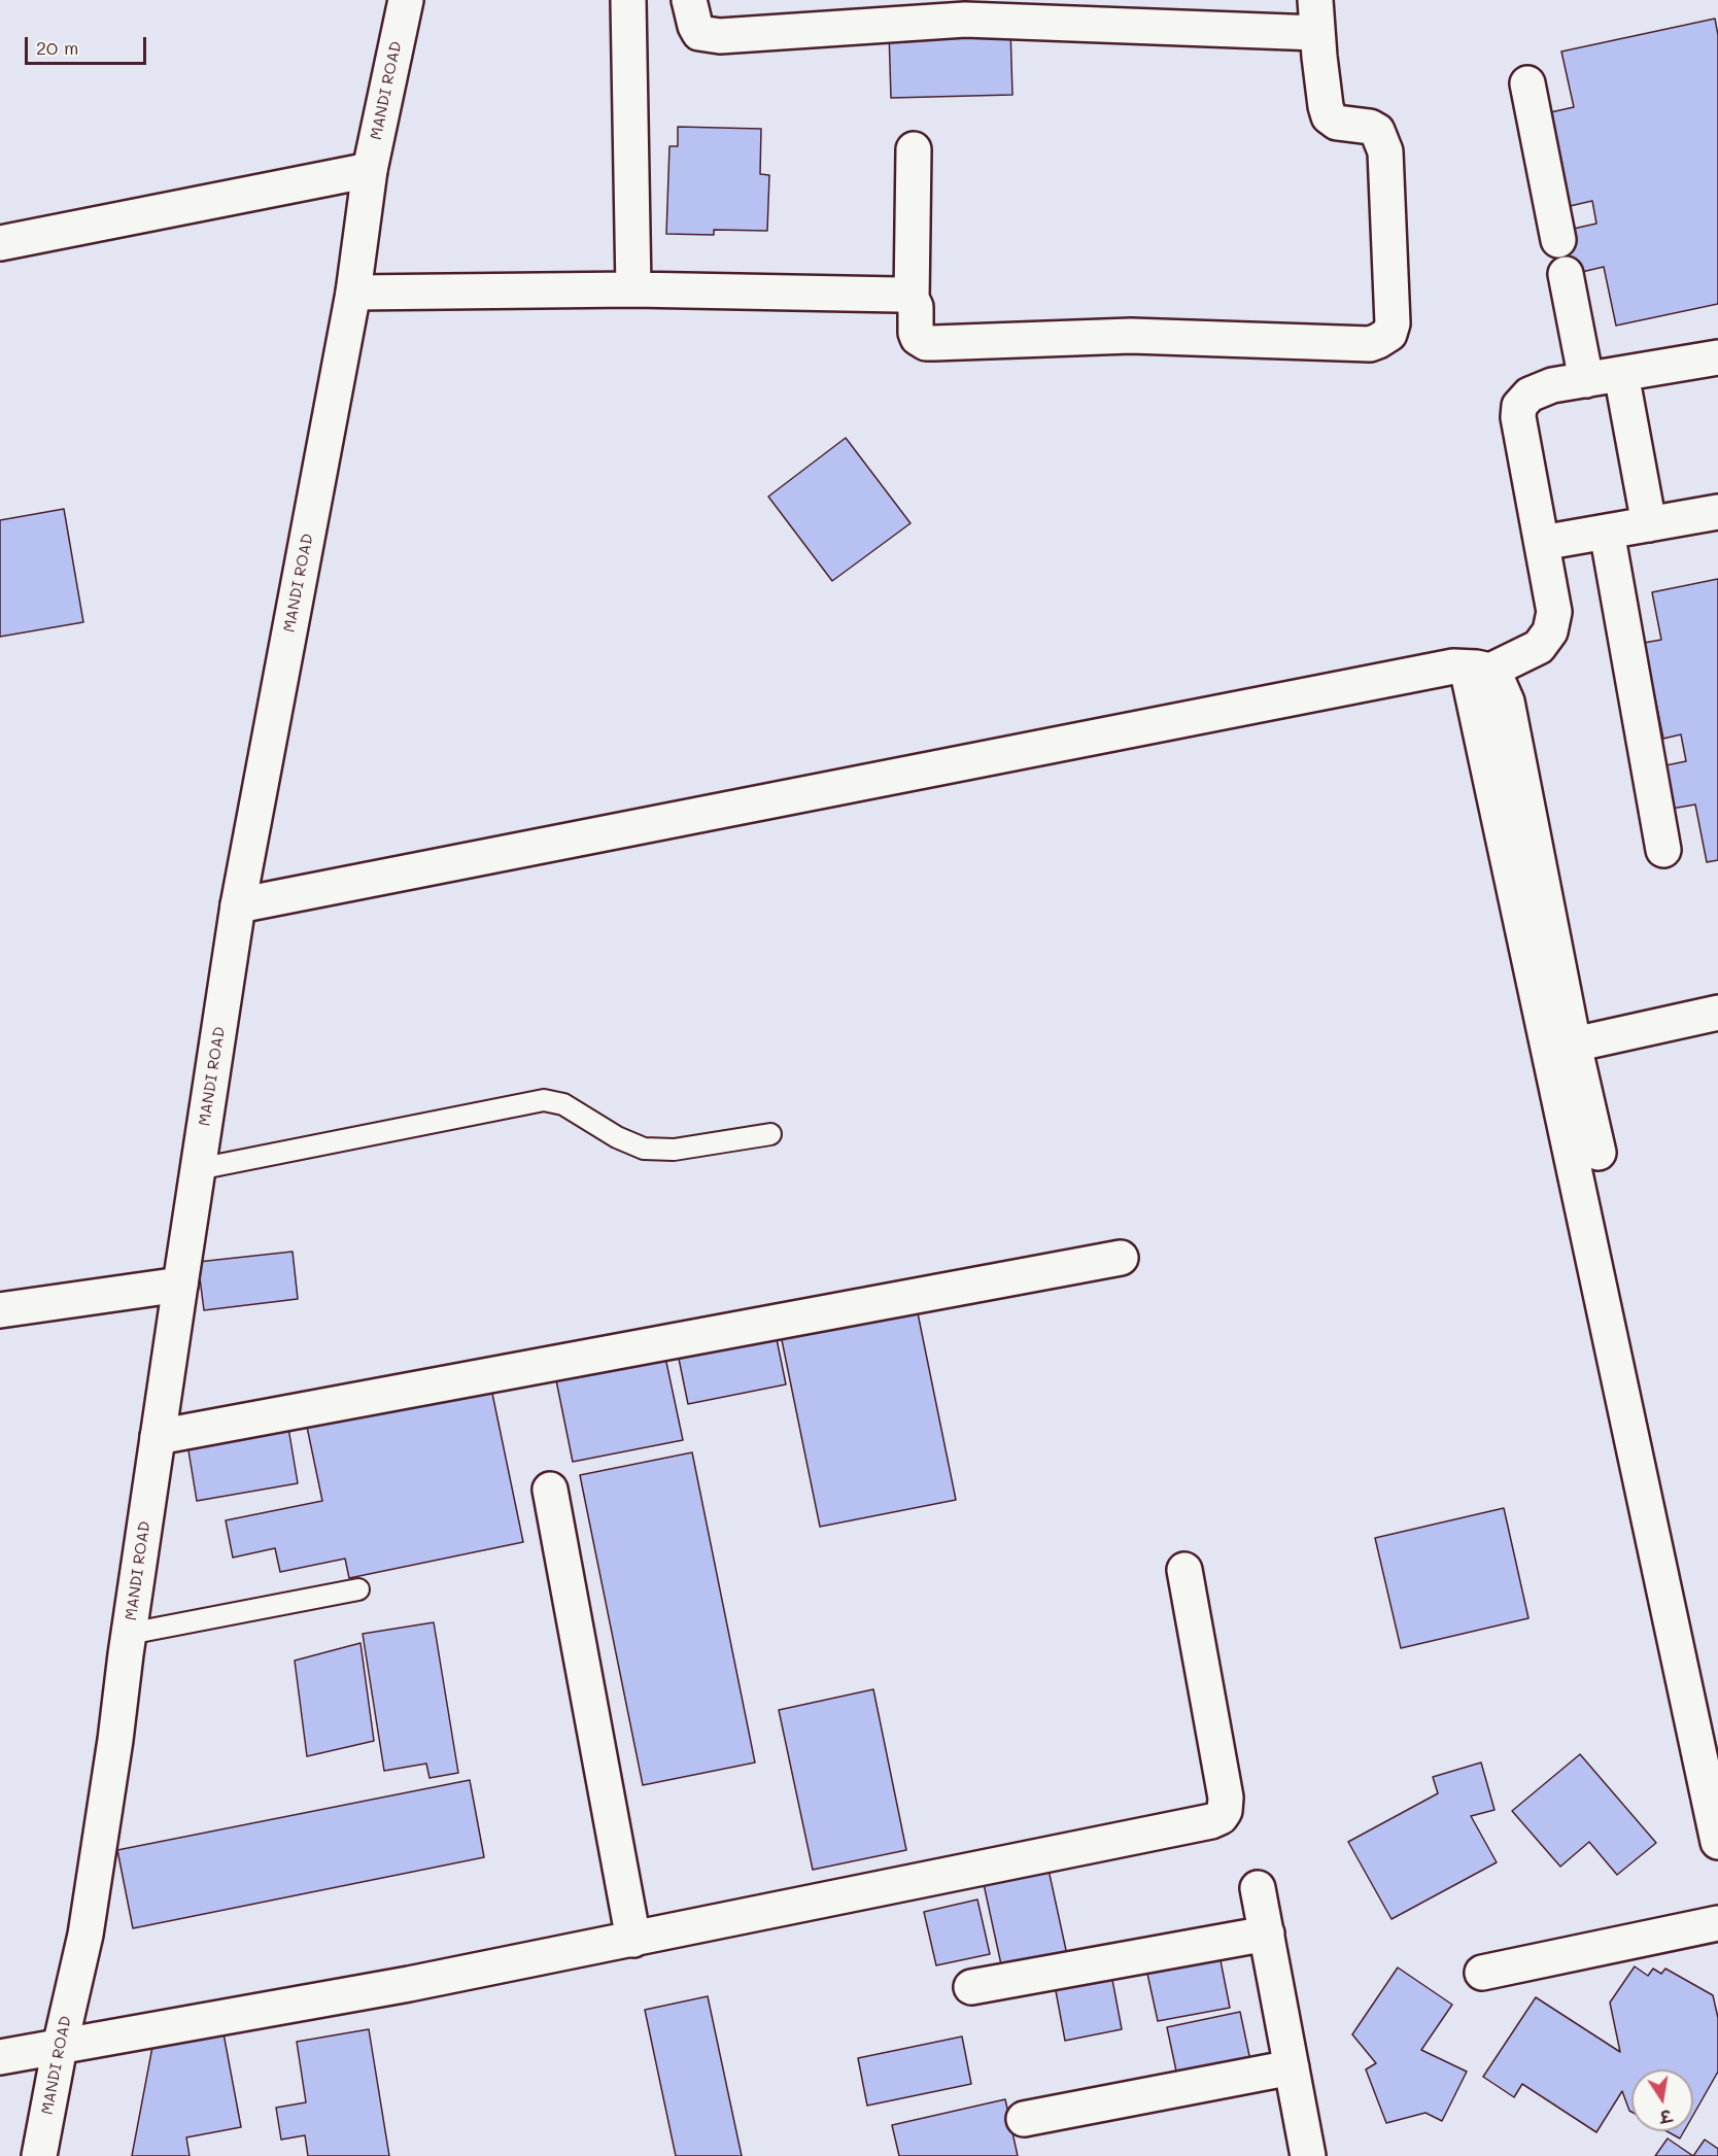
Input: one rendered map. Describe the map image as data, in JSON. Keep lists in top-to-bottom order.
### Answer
{
  "streets": {
    "street": ["MANDI ROAD"]
  },
  "scale_bar": "20 m",
  "north": "bottom"
}
